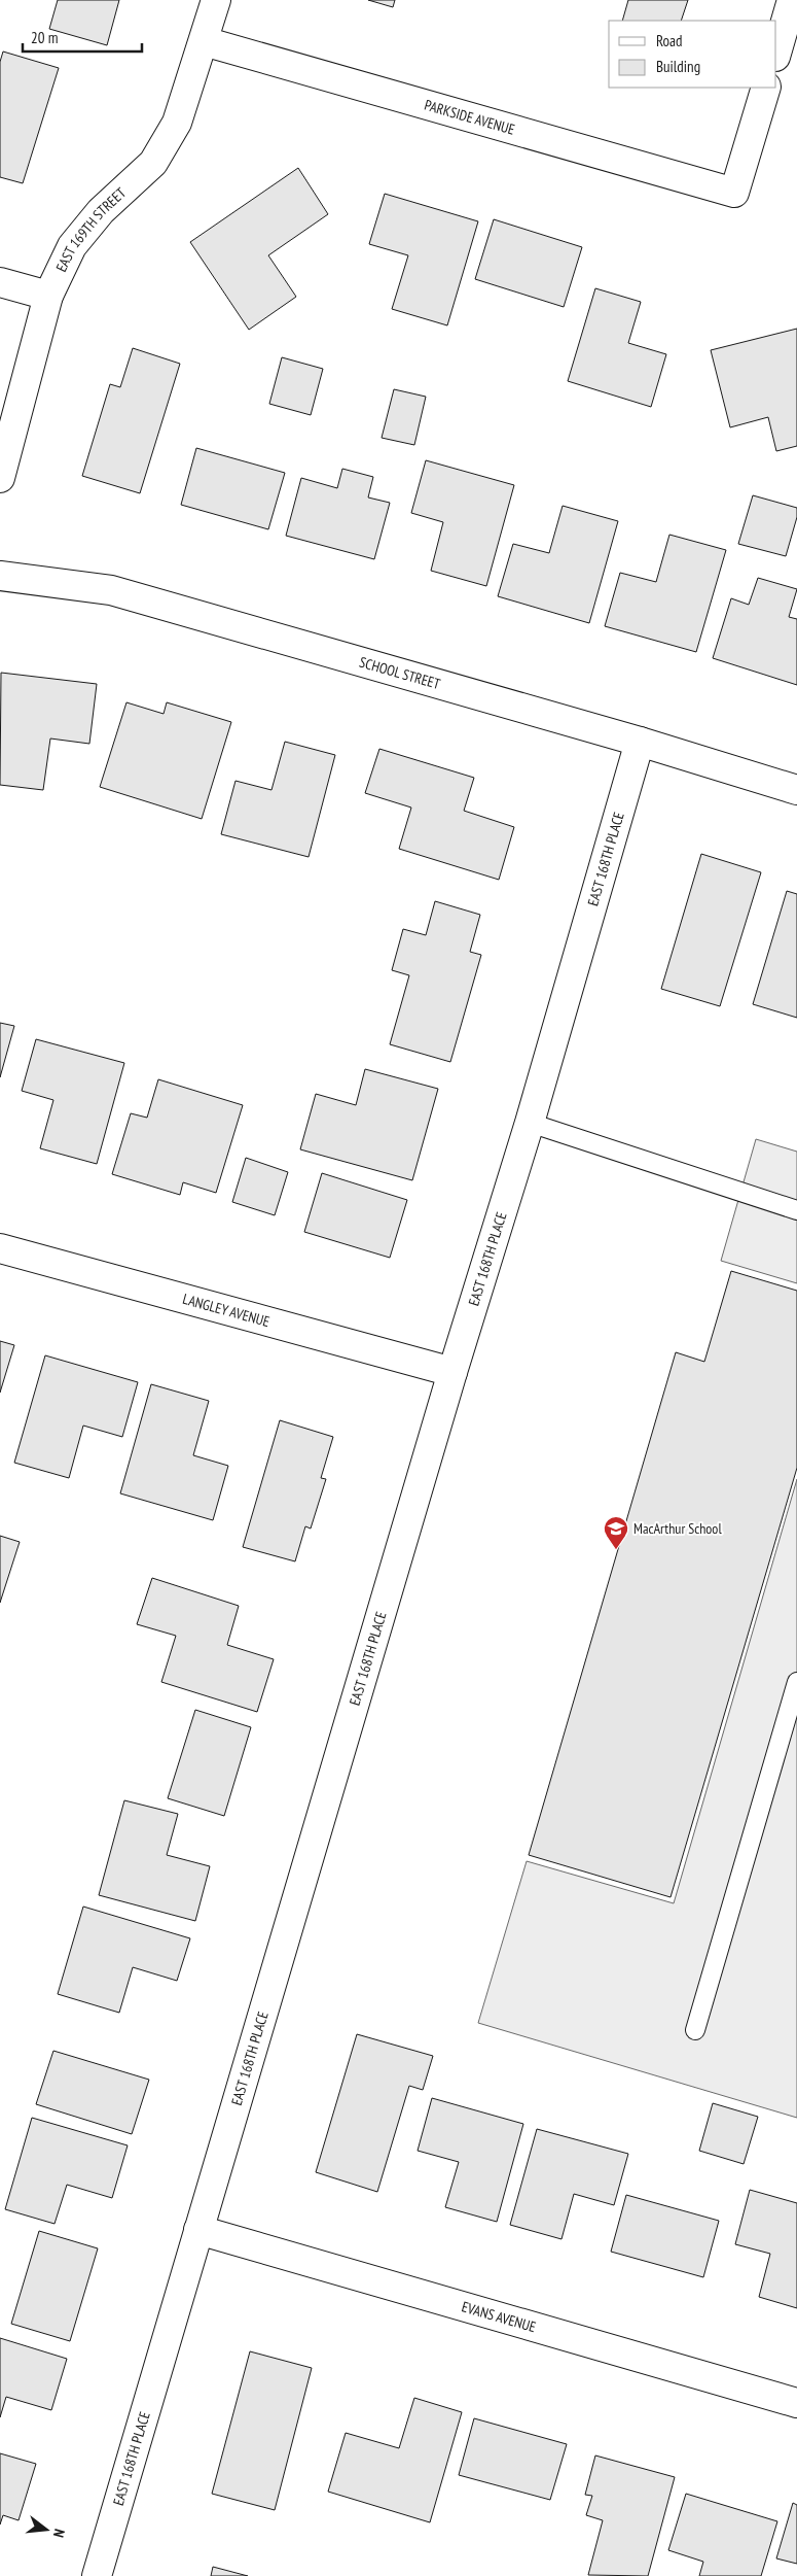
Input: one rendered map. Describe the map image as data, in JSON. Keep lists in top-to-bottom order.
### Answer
{
  "streets": {
    "street": [
      "PARKSIDE AVENUE",
      "EAST 169TH STREET",
      "SCHOOL STREET",
      "EAST 168TH PLACE",
      "LANGLEY AVENUE",
      "EVANS AVENUE"
    ]
  },
  "crossings": [
    ["PARKSIDE AVENUE", "EAST 169TH STREET"],
    ["SCHOOL STREET", "EAST 168TH PLACE"],
    ["EAST 168TH PLACE", "LANGLEY AVENUE"],
    ["EAST 168TH PLACE", "EVANS AVENUE"]
  ],
  "places": {
    "school or university": ["MacArthur School"]
  },
  "legend": ["Road", "Building"],
  "scale_bar": "20 m",
  "north": "right"
}
